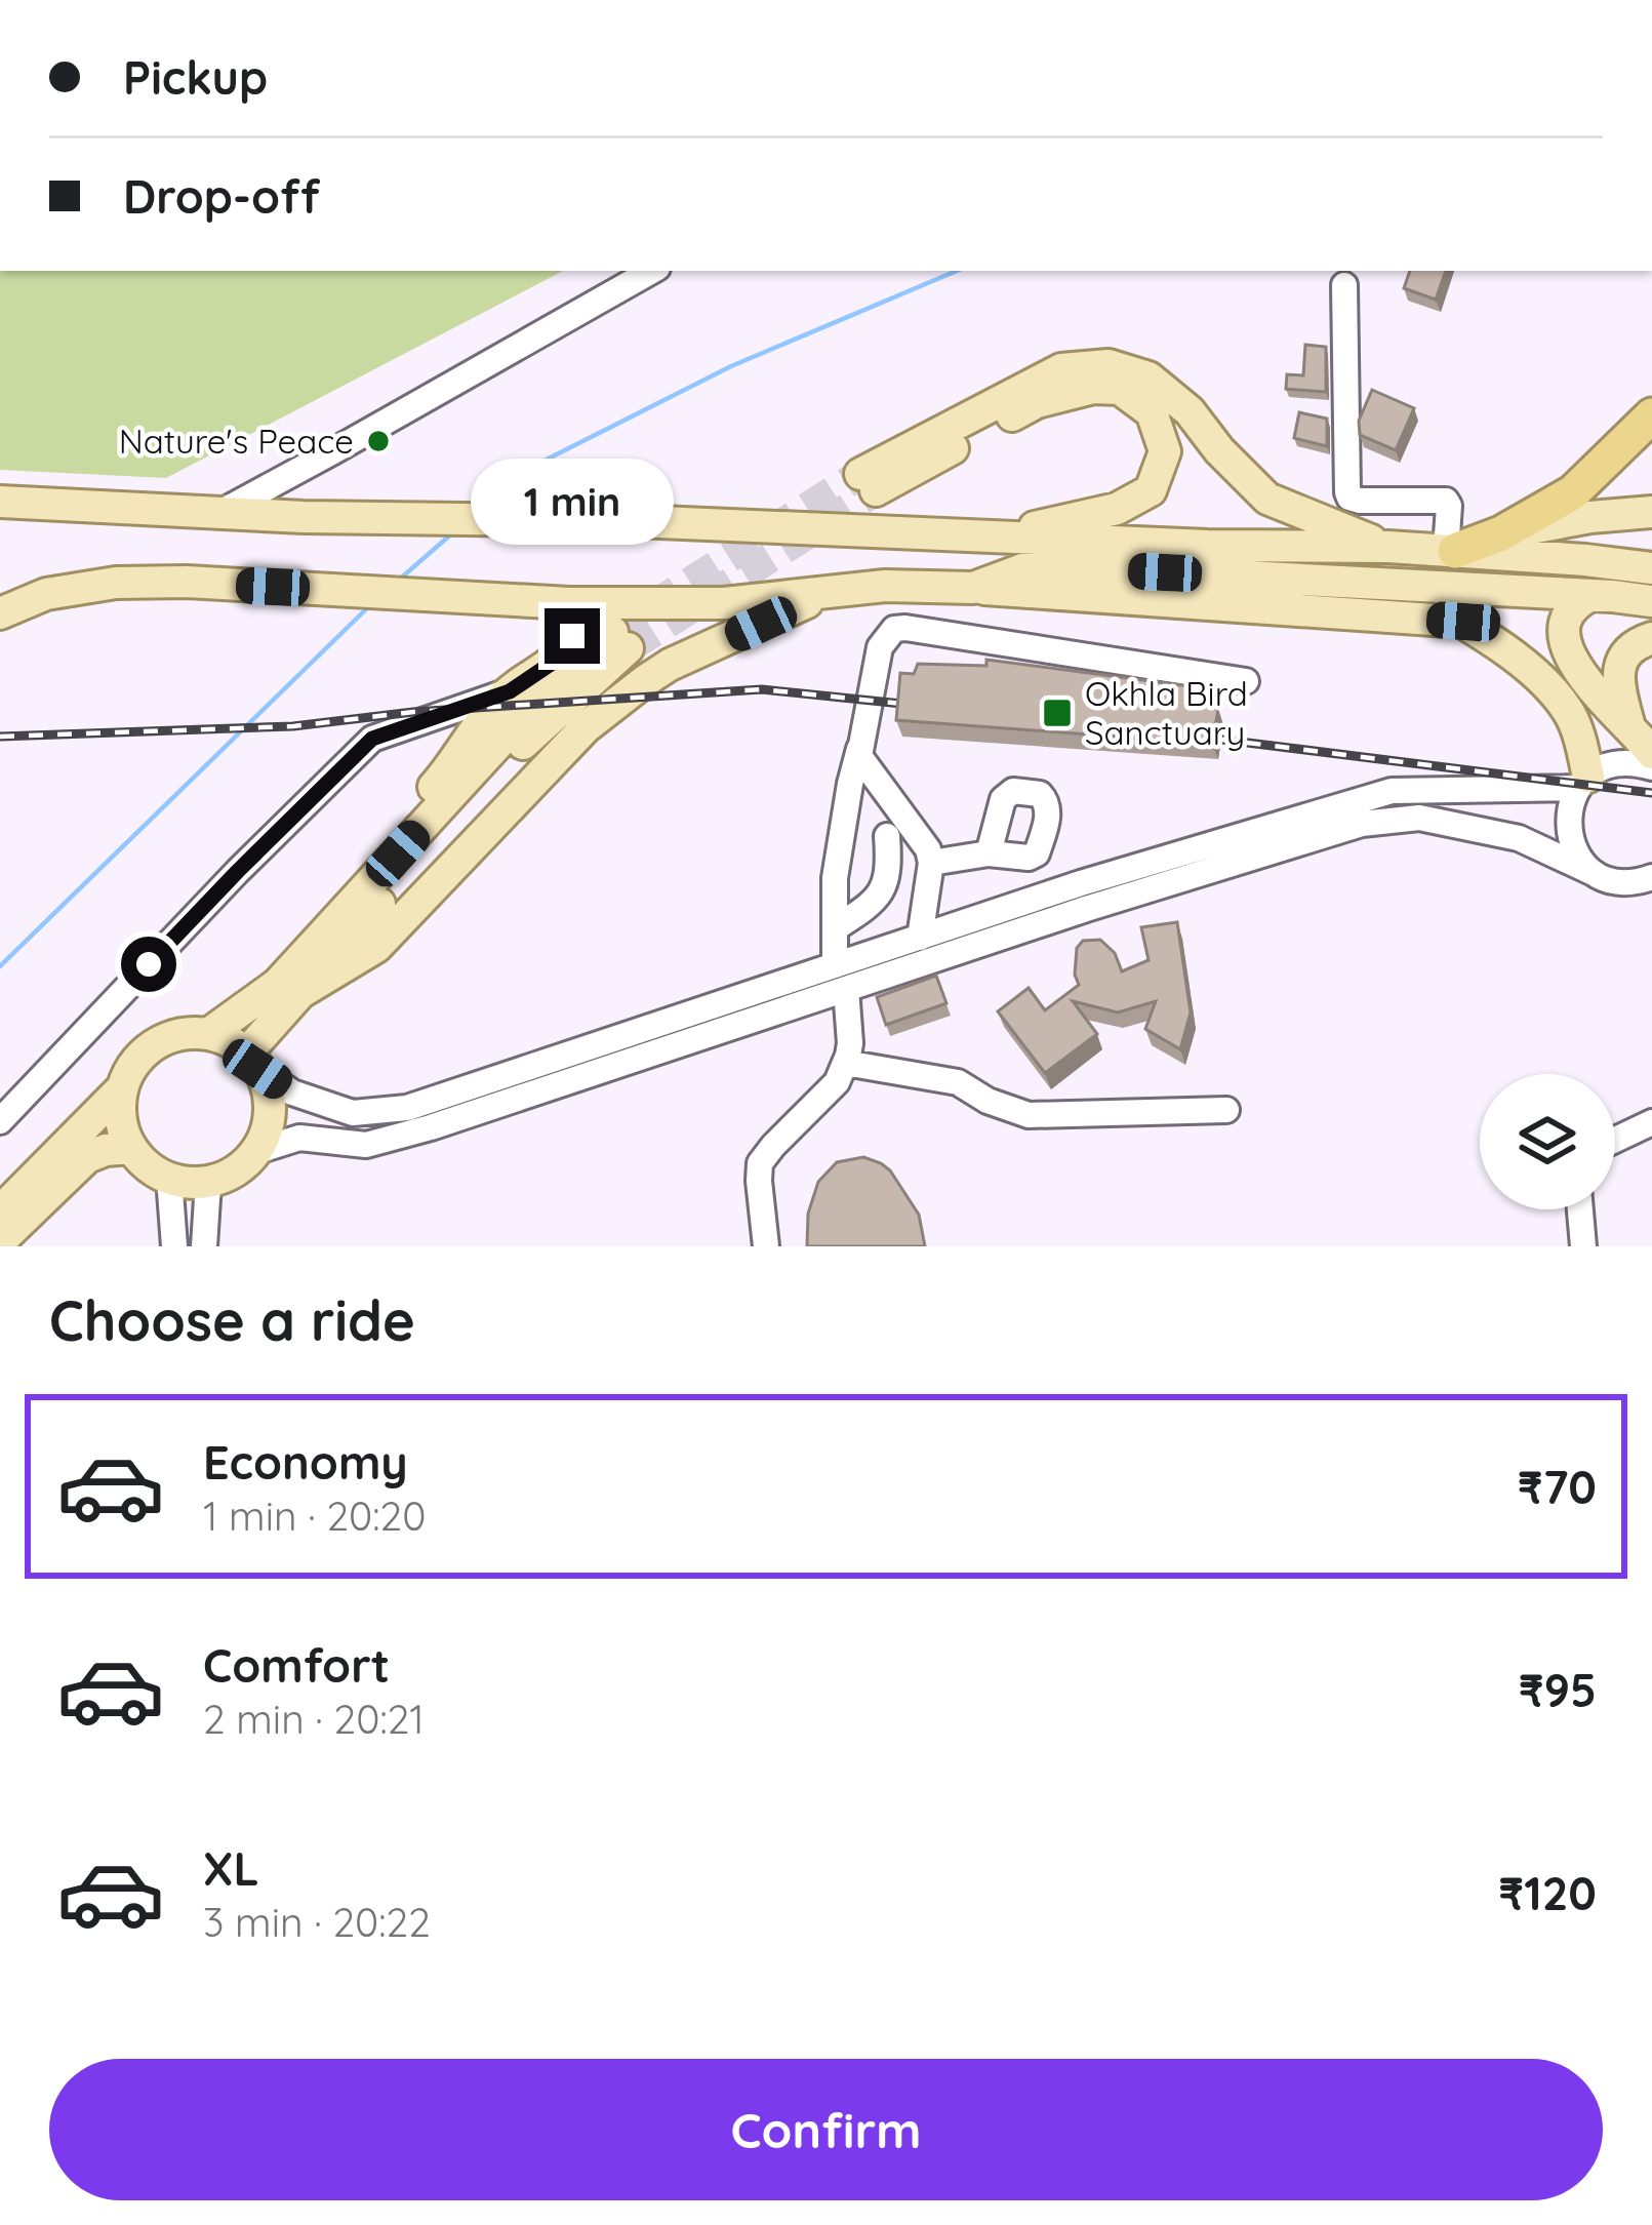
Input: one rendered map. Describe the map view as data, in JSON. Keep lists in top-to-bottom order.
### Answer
{
  "places": {
    "other": ["Nature's Peace"],
    "transit": ["Okhla Bird Sanctuary"]
  },
  "page": {
    "banner": ["Pickup", "Drop-off"],
    "bubble": "1 min",
    "heading": "Choose a ride",
    "list": [
      {
        "name": "Economy",
        "note": "1 min · 20:20",
        "value": "₹70"
      },
      {
        "name": "Comfort",
        "note": "2 min · 20:21",
        "value": "₹95"
      },
      {
        "name": "XL",
        "note": "3 min · 20:22",
        "value": "₹120"
      }
    ],
    "buttons": "Confirm"
  }
}
